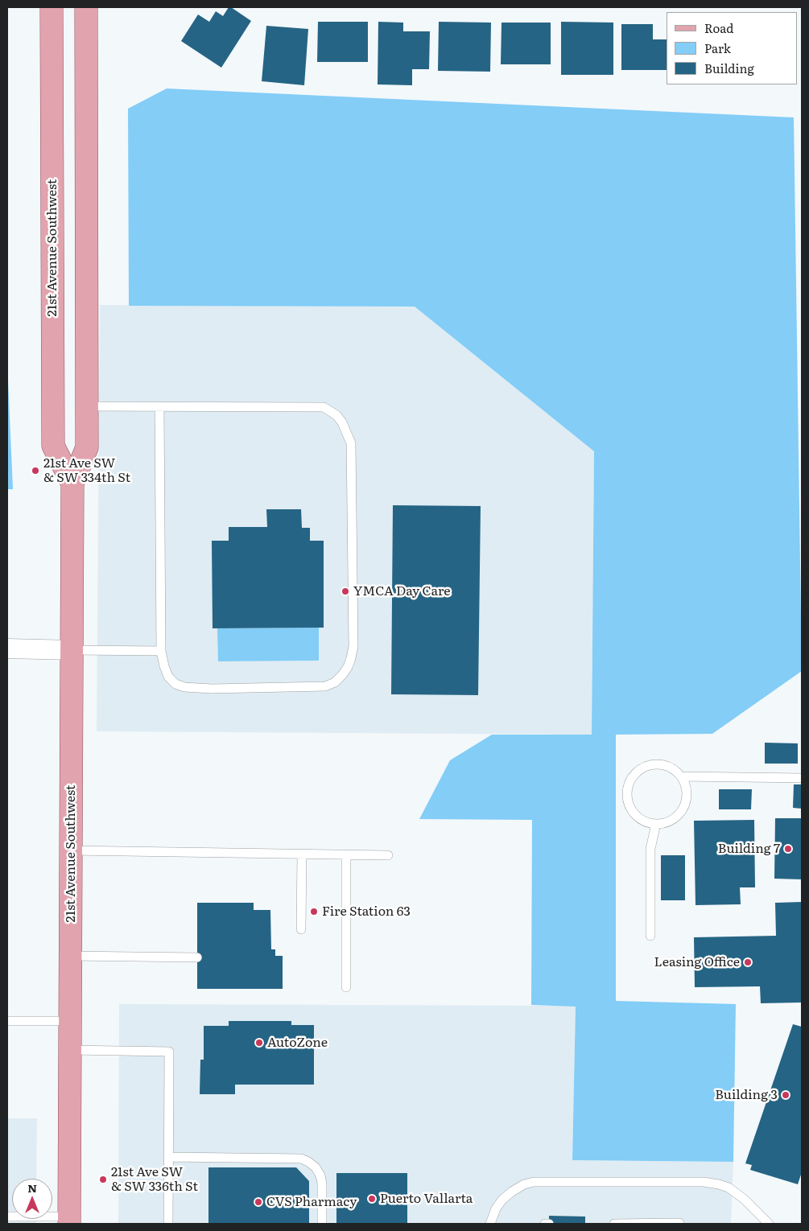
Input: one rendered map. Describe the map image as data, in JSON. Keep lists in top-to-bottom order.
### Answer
{
  "streets": {
    "main road": ["21st Avenue Southwest"]
  },
  "places": [
    "21st Ave SW & SW 334th St",
    "YMCA Day Care",
    "Building 7",
    "Fire Station 63",
    "Leasing Office",
    "AutoZone",
    "Building 3",
    "21st Ave SW & SW 336th St",
    "Puerto Vallarta",
    "CVS Pharmacy"
  ],
  "legend": ["Road", "Park", "Building"],
  "north": "top"
}
